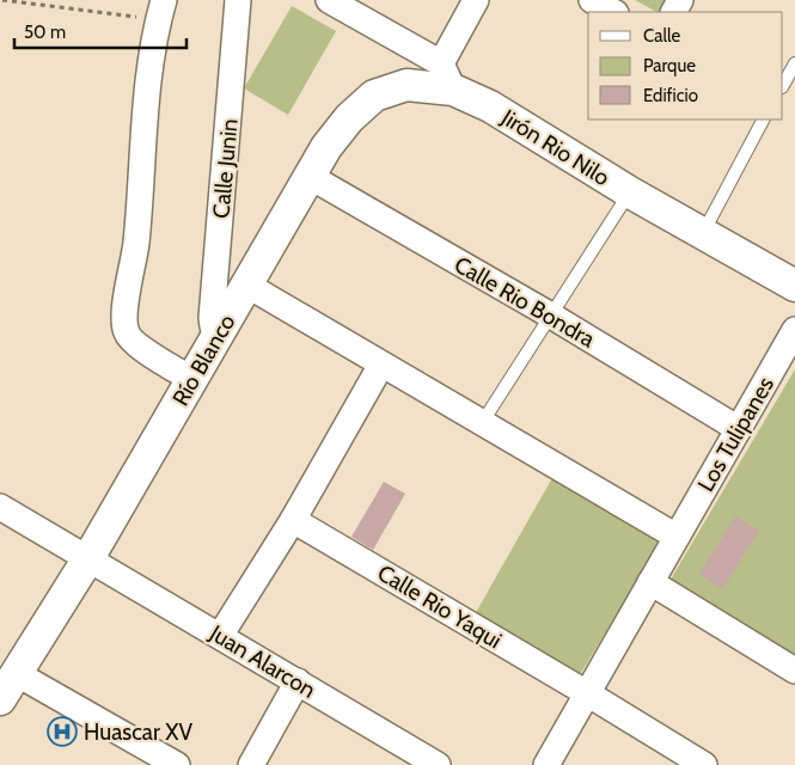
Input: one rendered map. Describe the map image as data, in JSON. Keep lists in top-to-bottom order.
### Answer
{
  "streets": {
    "street": [
      "Jirón Rio Nilo",
      "Calle Junin",
      "Calle Rio Bondra",
      "Río Blanco",
      "Los Tulipanes",
      "Calle Rio Yaqui",
      "Juan Alarcon"
    ]
  },
  "crossings": [
    ["Jirón Rio Nilo", "Río Blanco"],
    ["Calle Junin", "Río Blanco"],
    ["Calle Rio Bondra", "Río Blanco"],
    ["Calle Rio Bondra", "Los Tulipanes"],
    ["Río Blanco", "Juan Alarcon"],
    ["Los Tulipanes", "Calle Rio Yaqui"]
  ],
  "places": {
    "hospital": ["Huascar XV"]
  },
  "legend": ["Calle", "Parque", "Edificio"],
  "scale_bar": "50 m"
}
